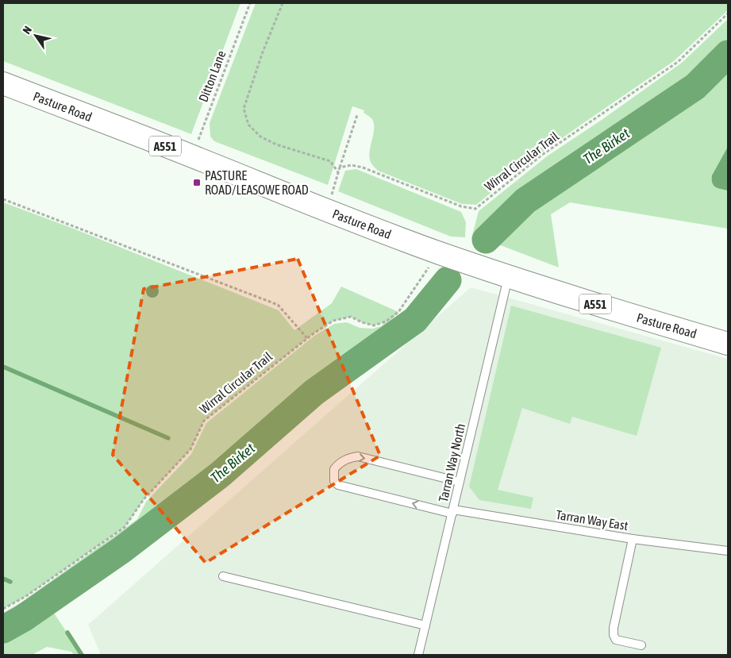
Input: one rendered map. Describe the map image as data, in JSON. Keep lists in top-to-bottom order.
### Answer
{
  "streets": {
    "main road": ["Pasture Road", "A551"],
    "lane": ["Tarran Way North", "Tarran Way East"],
    "path": ["Ditton Lane", "Wirral Circular Trail"]
  },
  "crossings": [
    ["Ditton Lane", "Pasture Road"],
    ["Pasture Road", "Wirral Circular Trail"],
    ["Pasture Road", "Tarran Way North"],
    ["Tarran Way North", "Tarran Way East"]
  ],
  "water": ["The Birket"],
  "places": {
    "transit": ["PASTURE ROAD/LEASOWE ROAD"]
  },
  "north": "top left"
}
